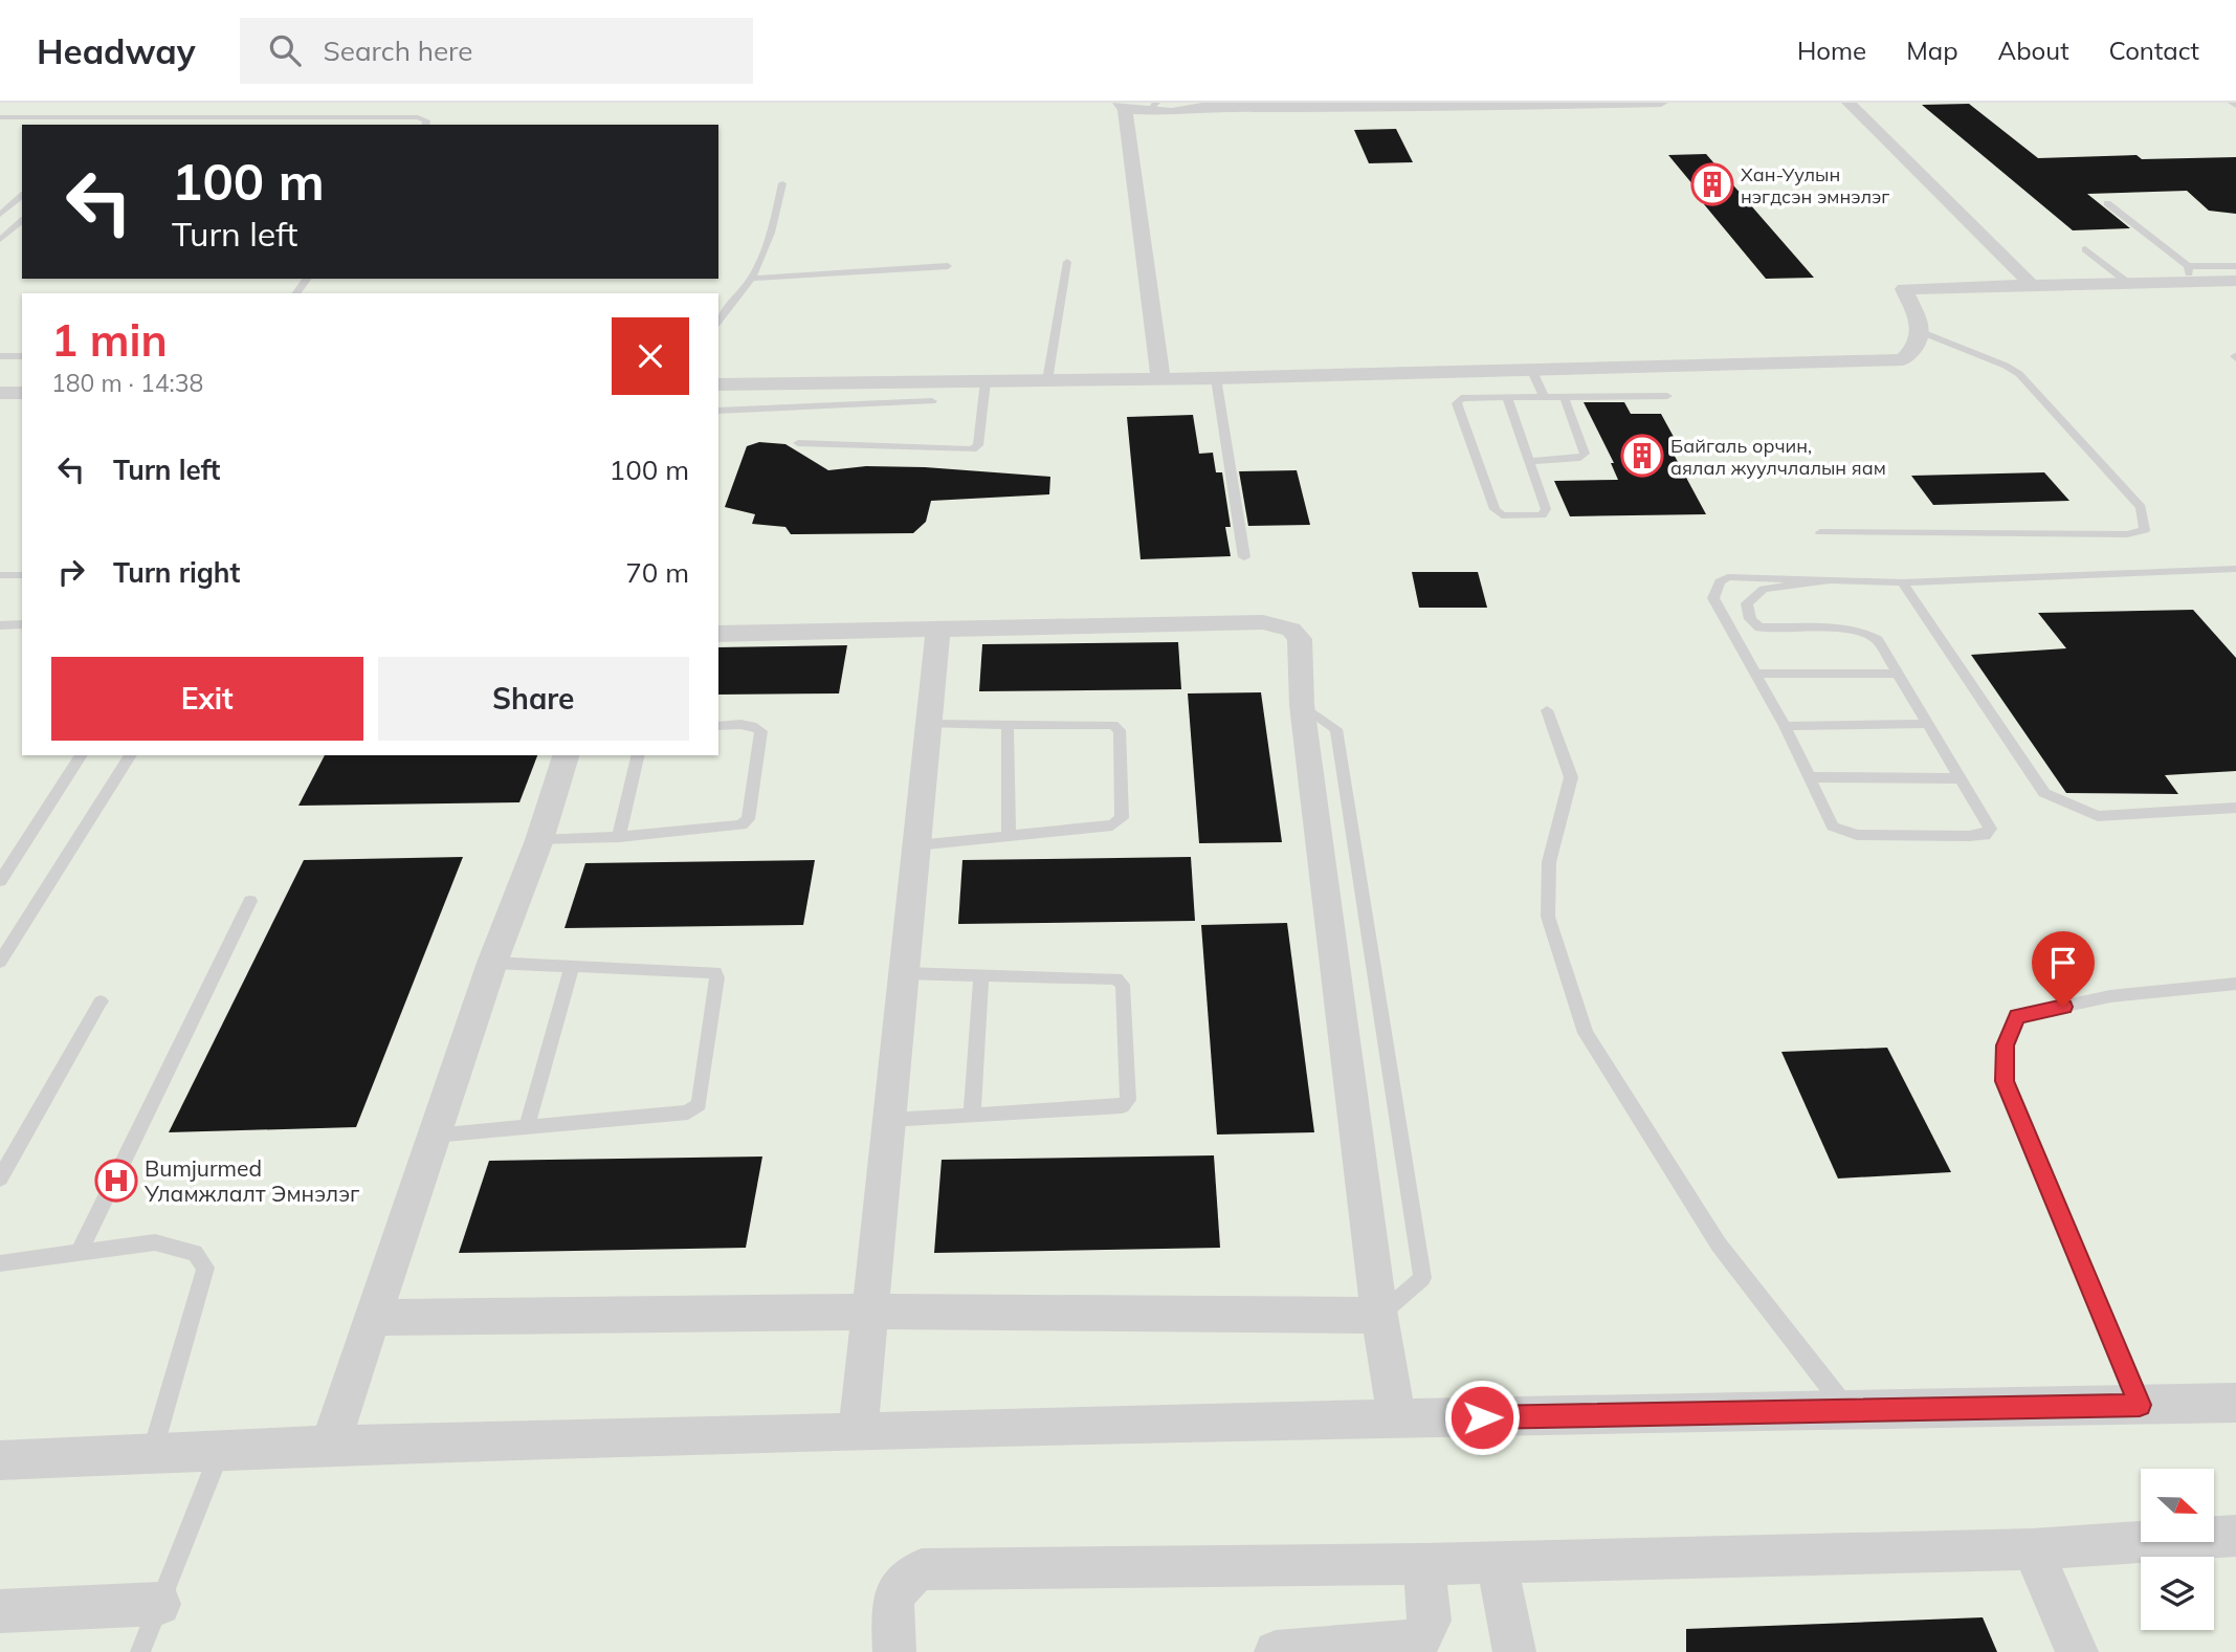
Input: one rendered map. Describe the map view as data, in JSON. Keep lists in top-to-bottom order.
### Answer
{
  "places": {
    "building": ["Хан-Уулын нэгдсэн эмнэлэг", "Байгаль орчин, аялал жуулчлалын яам"],
    "hospital": ["Bumjurmed Уламжлалт Эмнэлэг"]
  },
  "north": "right",
  "page": {
    "header": "Headway",
    "search": "Search here",
    "nav": [
      "Home",
      "Map",
      "About",
      "Contact"
    ],
    "turn": ["100 m", "Turn left"],
    "heading": ["1 min", "180 m · 14:38"],
    "list": [
      {
        "name": "Turn left",
        "value": "100 m"
      },
      {
        "name": "Turn right",
        "value": "70 m"
      }
    ],
    "buttons": ["Exit", "Share"]
  }
}
